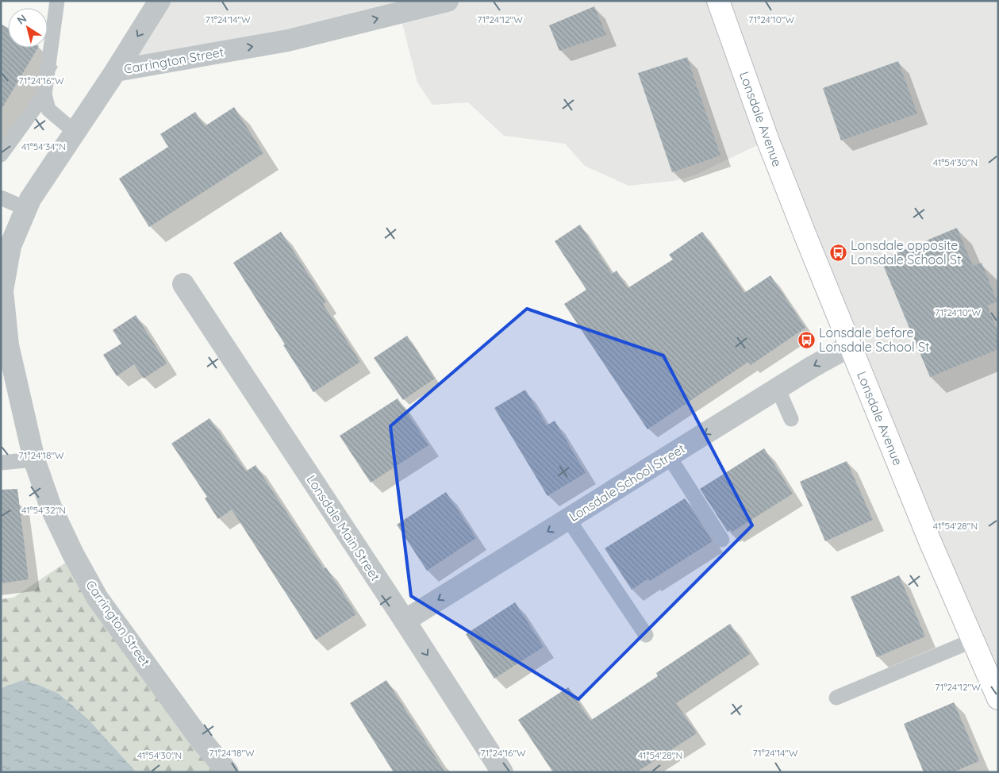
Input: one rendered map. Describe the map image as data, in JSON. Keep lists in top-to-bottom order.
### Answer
{
  "streets": {
    "main road": ["Lonsdale Avenue"],
    "street": ["Carrington Street", "Lonsdale School Street", "Lonsdale Main Street"]
  },
  "crossings": [
    ["Lonsdale Avenue", "Lonsdale School Street"],
    ["Lonsdale School Street", "Lonsdale Main Street"]
  ],
  "one_way": ["Lonsdale School Street"],
  "places": {
    "bus stop": ["Lonsdale opposite Lonsdale School St", "Lonsdale before Lonsdale School St"]
  },
  "north": "top left",
  "coordinates": [
    "71°24'14\"W",
    "71°24'12\"W",
    "71°24'10\"W",
    "71°24'16\"W",
    "41°54'34\"N",
    "41°54'30\"N",
    "71°24'18\"W",
    "41°54'32\"N",
    "41°54'28\"N"
  ]
}
